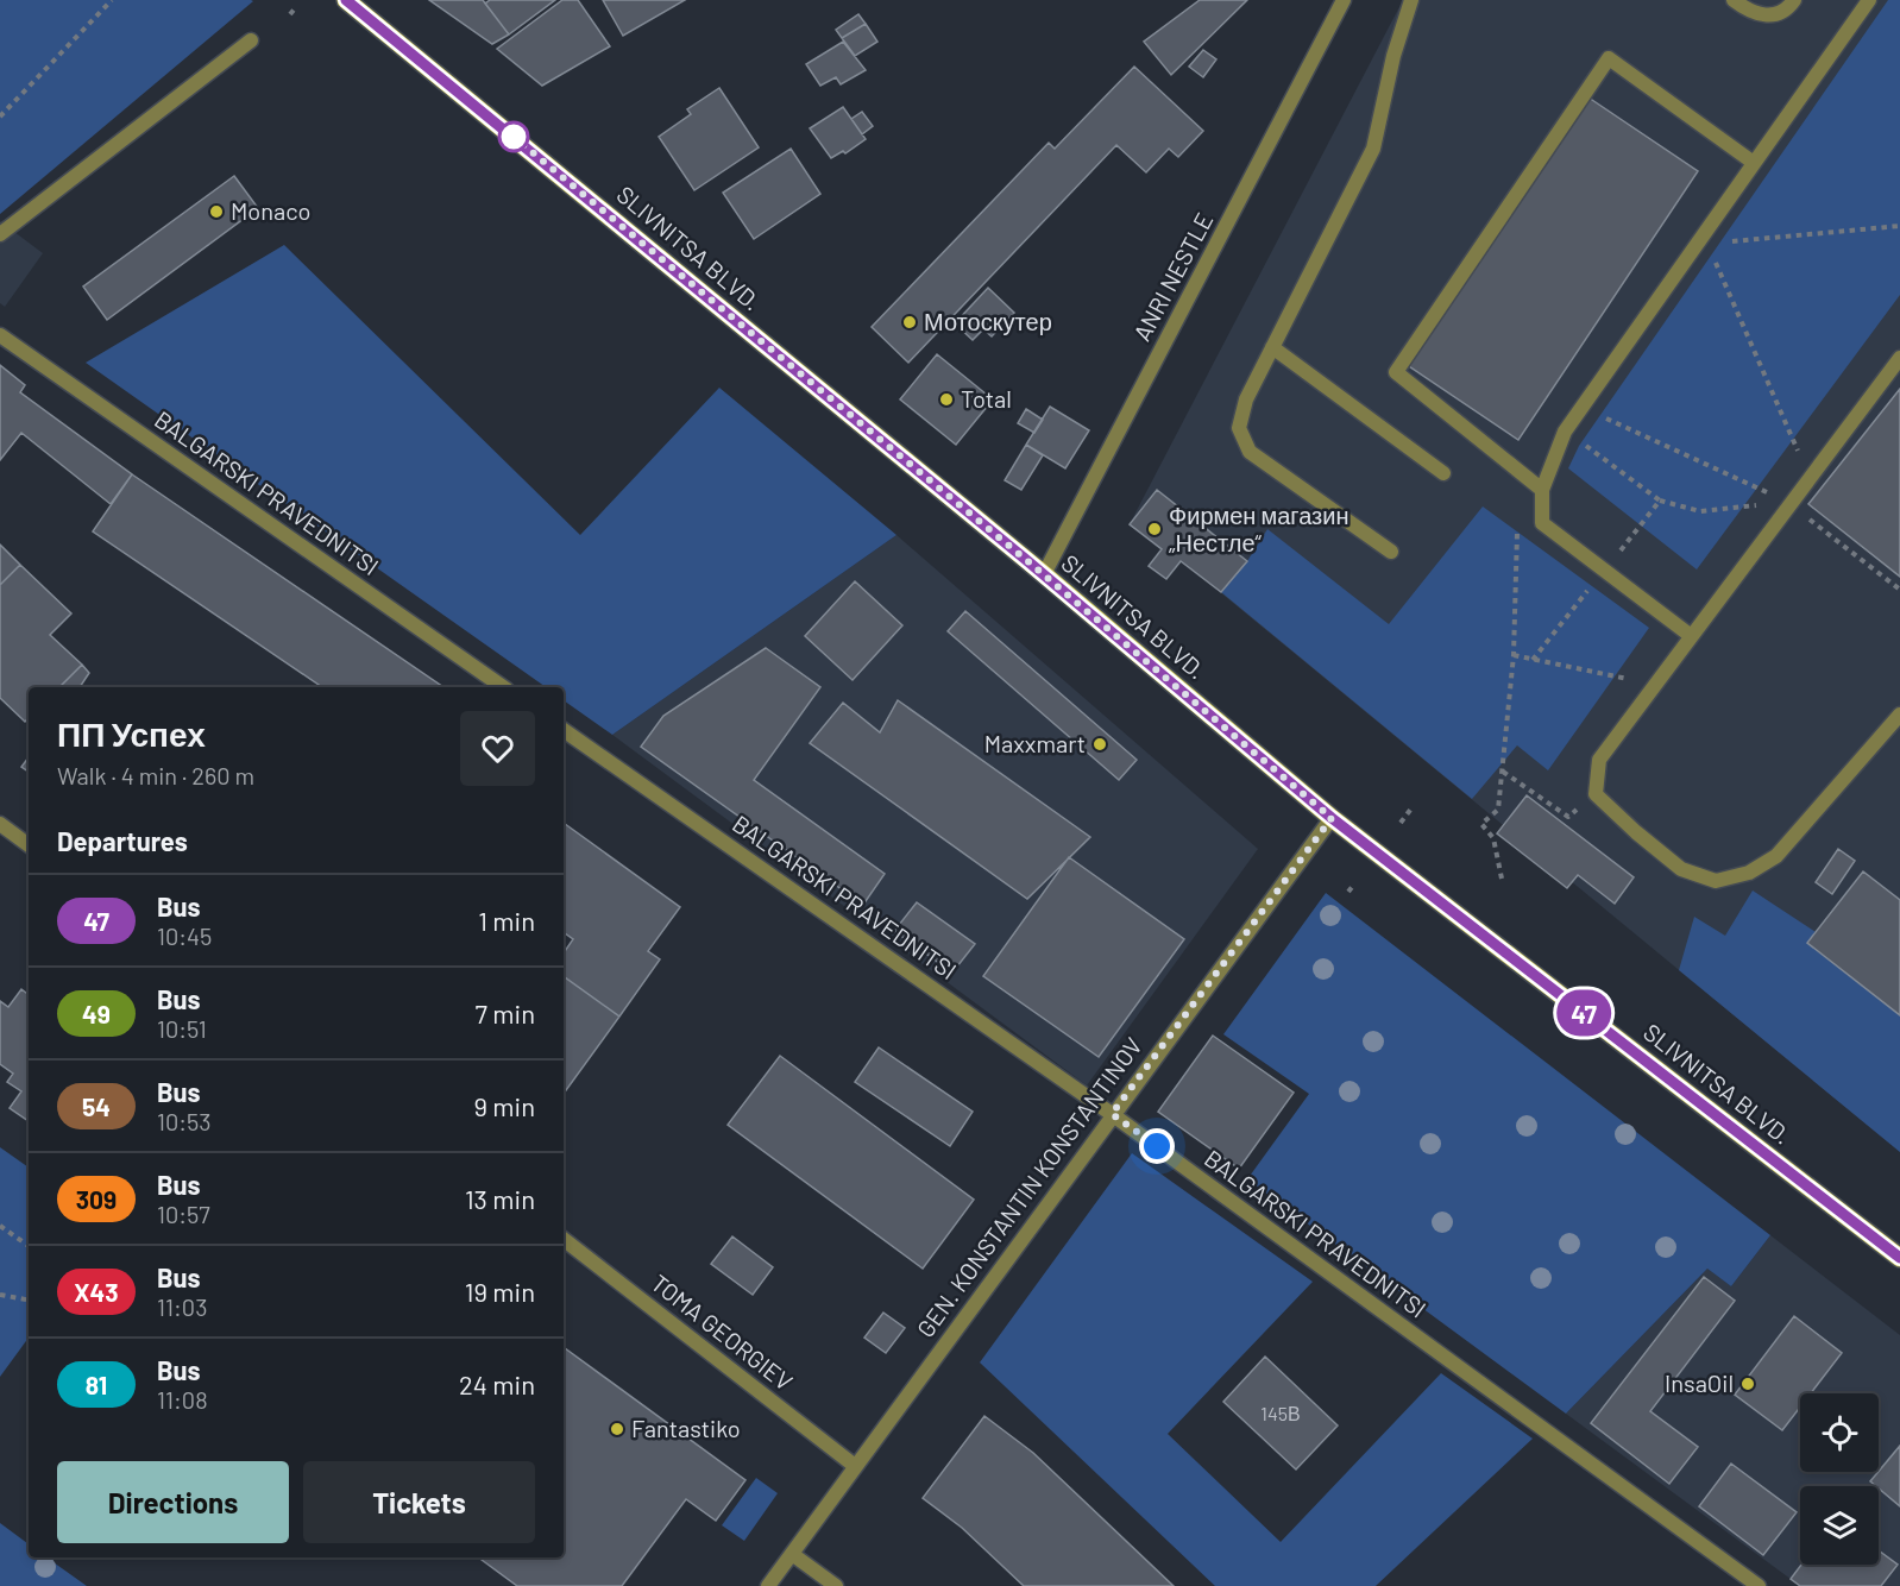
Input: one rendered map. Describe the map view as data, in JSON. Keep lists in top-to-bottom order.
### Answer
{
  "streets": {
    "main road": ["SLIVNITSA BLVD."],
    "street": [
      "ANRI NESTLE",
      "BALGARSKI PRAVEDNITSI",
      "GEN. KONSTANTIN KONSTANTINOV",
      "TOMA GEORGIEV"
    ]
  },
  "crossings": [
    ["SLIVNITSA BLVD.", "ANRI NESTLE"],
    ["SLIVNITSA BLVD.", "GEN. KONSTANTIN KONSTANTINOV"],
    ["BALGARSKI PRAVEDNITSI", "GEN. KONSTANTIN KONSTANTINOV"],
    ["GEN. KONSTANTIN KONSTANTINOV", "TOMA GEORGIEV"]
  ],
  "places": [
    "Monaco",
    "Мотоскутер",
    "Total",
    "Фирмен магазин „Нестле“",
    "Maxxmart",
    "InsaOil",
    "Fantastiko"
  ],
  "lines": ["bus line 47"],
  "house_numbers": ["145В"],
  "page": {
    "on_map": "47",
    "heading": [
      ["ПП Успех", "Walk · 4 min · 260 m"],
      "Departures"
    ],
    "list": [
      {
        "mark": "47",
        "name": "Bus",
        "note": "10:45",
        "value": "1 min"
      },
      {
        "mark": "49",
        "name": "Bus",
        "note": "10:51",
        "value": "7 min"
      },
      {
        "mark": "54",
        "name": "Bus",
        "note": "10:53",
        "value": "9 min"
      },
      {
        "mark": "309",
        "name": "Bus",
        "note": "10:57",
        "value": "13 min"
      },
      {
        "mark": "X43",
        "name": "Bus",
        "note": "11:03",
        "value": "19 min"
      },
      {
        "mark": "81",
        "name": "Bus",
        "note": "11:08",
        "value": "24 min"
      }
    ],
    "buttons": ["Directions", "Tickets"]
  }
}
